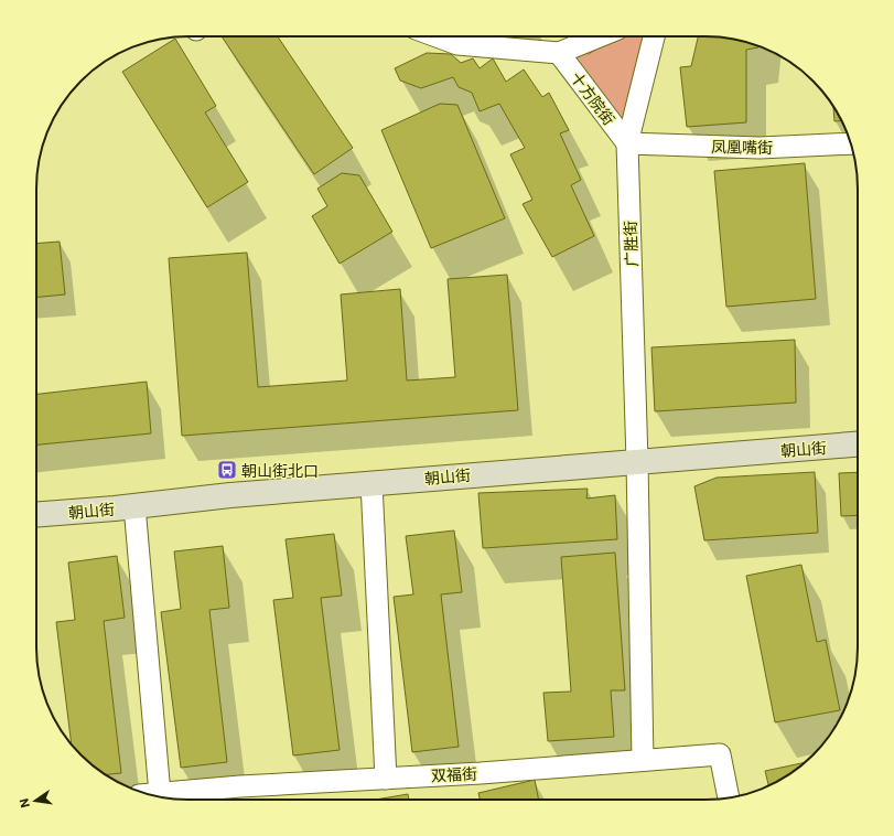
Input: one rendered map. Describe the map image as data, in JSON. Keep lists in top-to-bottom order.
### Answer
{
  "streets": {
    "street": [
      "十方院街",
      "凤凰嘴街",
      "广胜街",
      "朝山街",
      "双福街"
    ]
  },
  "crossings": [
    ["十方院街", "凤凰嘴街"],
    ["十方院街", "广胜街"],
    ["凤凰嘴街", "广胜街"],
    ["广胜街", "朝山街"],
    ["广胜街", "双福街"]
  ],
  "places": {
    "bus stop": ["朝山街北口"]
  },
  "north": "left"
}
